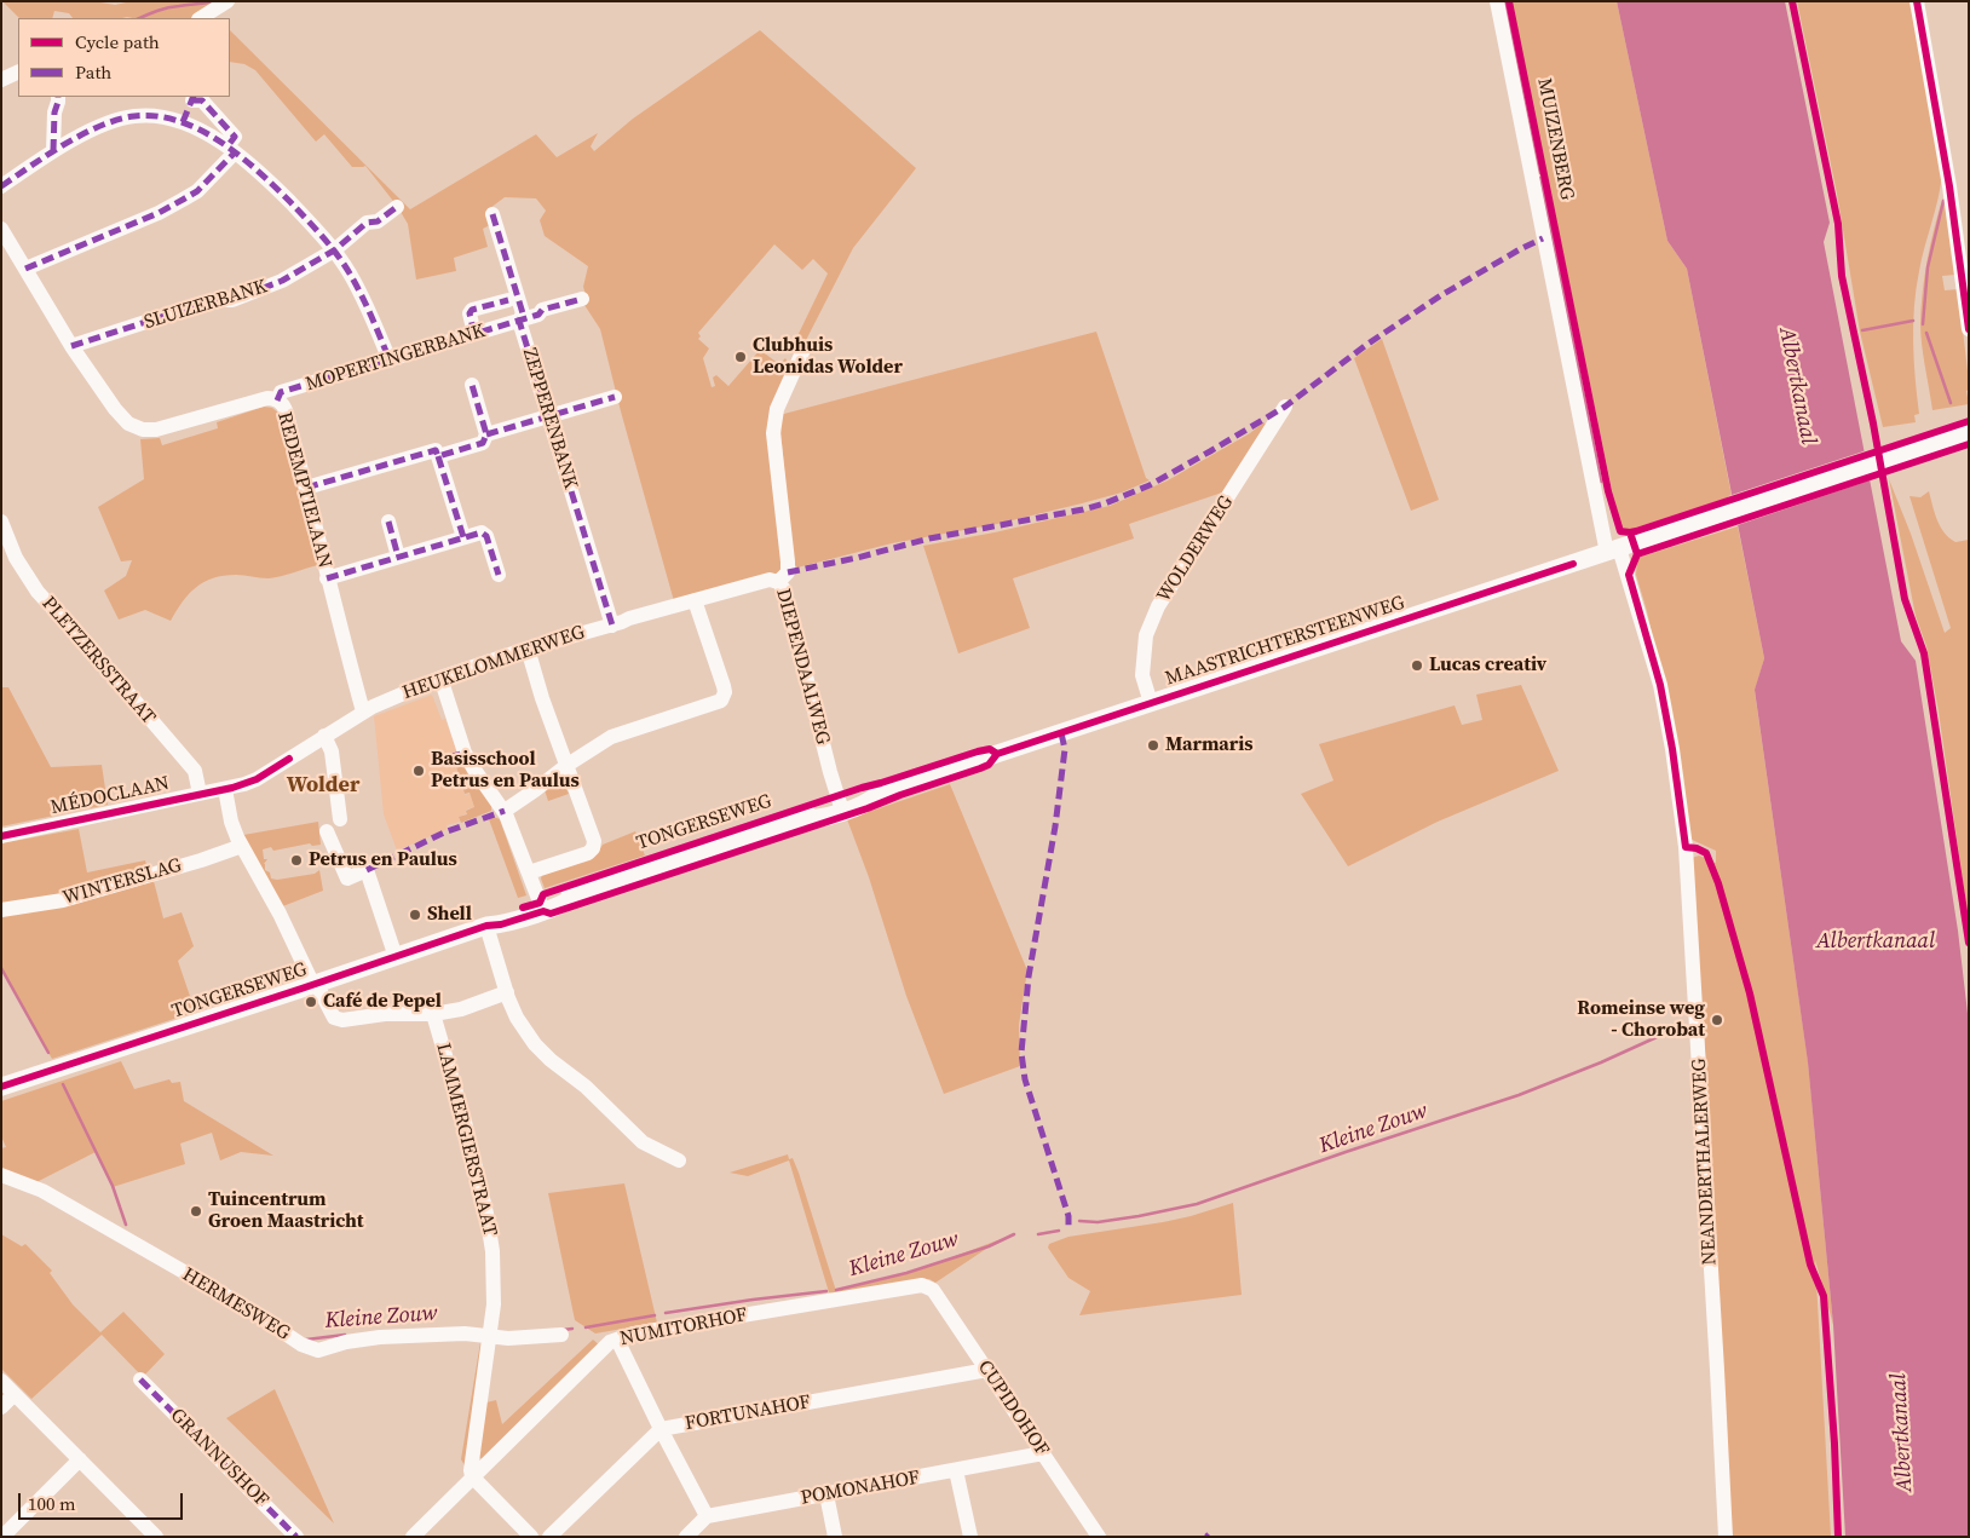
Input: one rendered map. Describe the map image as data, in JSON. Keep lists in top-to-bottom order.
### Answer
{
  "streets": {
    "main road": ["MAASTRICHTERSTEENWEG", "TONGERSEWEG"],
    "street": [
      "MUIZENBERG",
      "SLUIZERBANK",
      "MOPERTINGERBANK",
      "ZEPPERENBANK",
      "REDEMPTIELAAN",
      "WOLDERWEG",
      "PLETZERSSTRAAT",
      "HEUKELOMMERWEG",
      "DIEPENDAALWEG",
      "MÉDOCLAAN",
      "WINTERSLAG",
      "LAMMERGIERSTRAAT",
      "NEANDERTHALERWEG",
      "HERMESWEG",
      "NUMITORHOF",
      "CUPIDOHOF",
      "FORTUNAHOF",
      "GRANNUSHOF",
      "POMONAHOF"
    ]
  },
  "crossings": [
    ["MUIZENBERG", "MAASTRICHTERSTEENWEG"],
    ["MUIZENBERG", "NEANDERTHALERWEG"],
    ["SLUIZERBANK", "REDEMPTIELAAN"],
    ["MOPERTINGERBANK", "ZEPPERENBANK"],
    ["MOPERTINGERBANK", "REDEMPTIELAAN"],
    ["ZEPPERENBANK", "HEUKELOMMERWEG"],
    ["REDEMPTIELAAN", "HEUKELOMMERWEG"],
    ["WOLDERWEG", "MAASTRICHTERSTEENWEG"],
    ["MAASTRICHTERSTEENWEG", "DIEPENDAALWEG"],
    ["MAASTRICHTERSTEENWEG", "TONGERSEWEG"],
    ["PLETZERSSTRAAT", "MÉDOCLAAN"],
    ["HEUKELOMMERWEG", "DIEPENDAALWEG"],
    ["HEUKELOMMERWEG", "MÉDOCLAAN"],
    ["DIEPENDAALWEG", "TONGERSEWEG"],
    ["LAMMERGIERSTRAAT", "HERMESWEG"],
    ["LAMMERGIERSTRAAT", "NUMITORHOF"],
    ["NUMITORHOF", "CUPIDOHOF"],
    ["CUPIDOHOF", "FORTUNAHOF"],
    ["CUPIDOHOF", "POMONAHOF"]
  ],
  "districts": ["Wolder"],
  "water": ["Albertkanaal", "Kleine Zouw"],
  "places": [
    "Clubhuis Leonidas Wolder",
    "Lucas creativ",
    "Marmaris",
    "Basisschool Petrus en Paulus",
    "Petrus en Paulus",
    "Shell",
    "Café de Pepel",
    "Romeinse weg - Chorobat",
    "Tuincentrum Groen Maastricht"
  ],
  "legend": ["Cycle path", "Path"],
  "scale_bar": "100 m"
}
